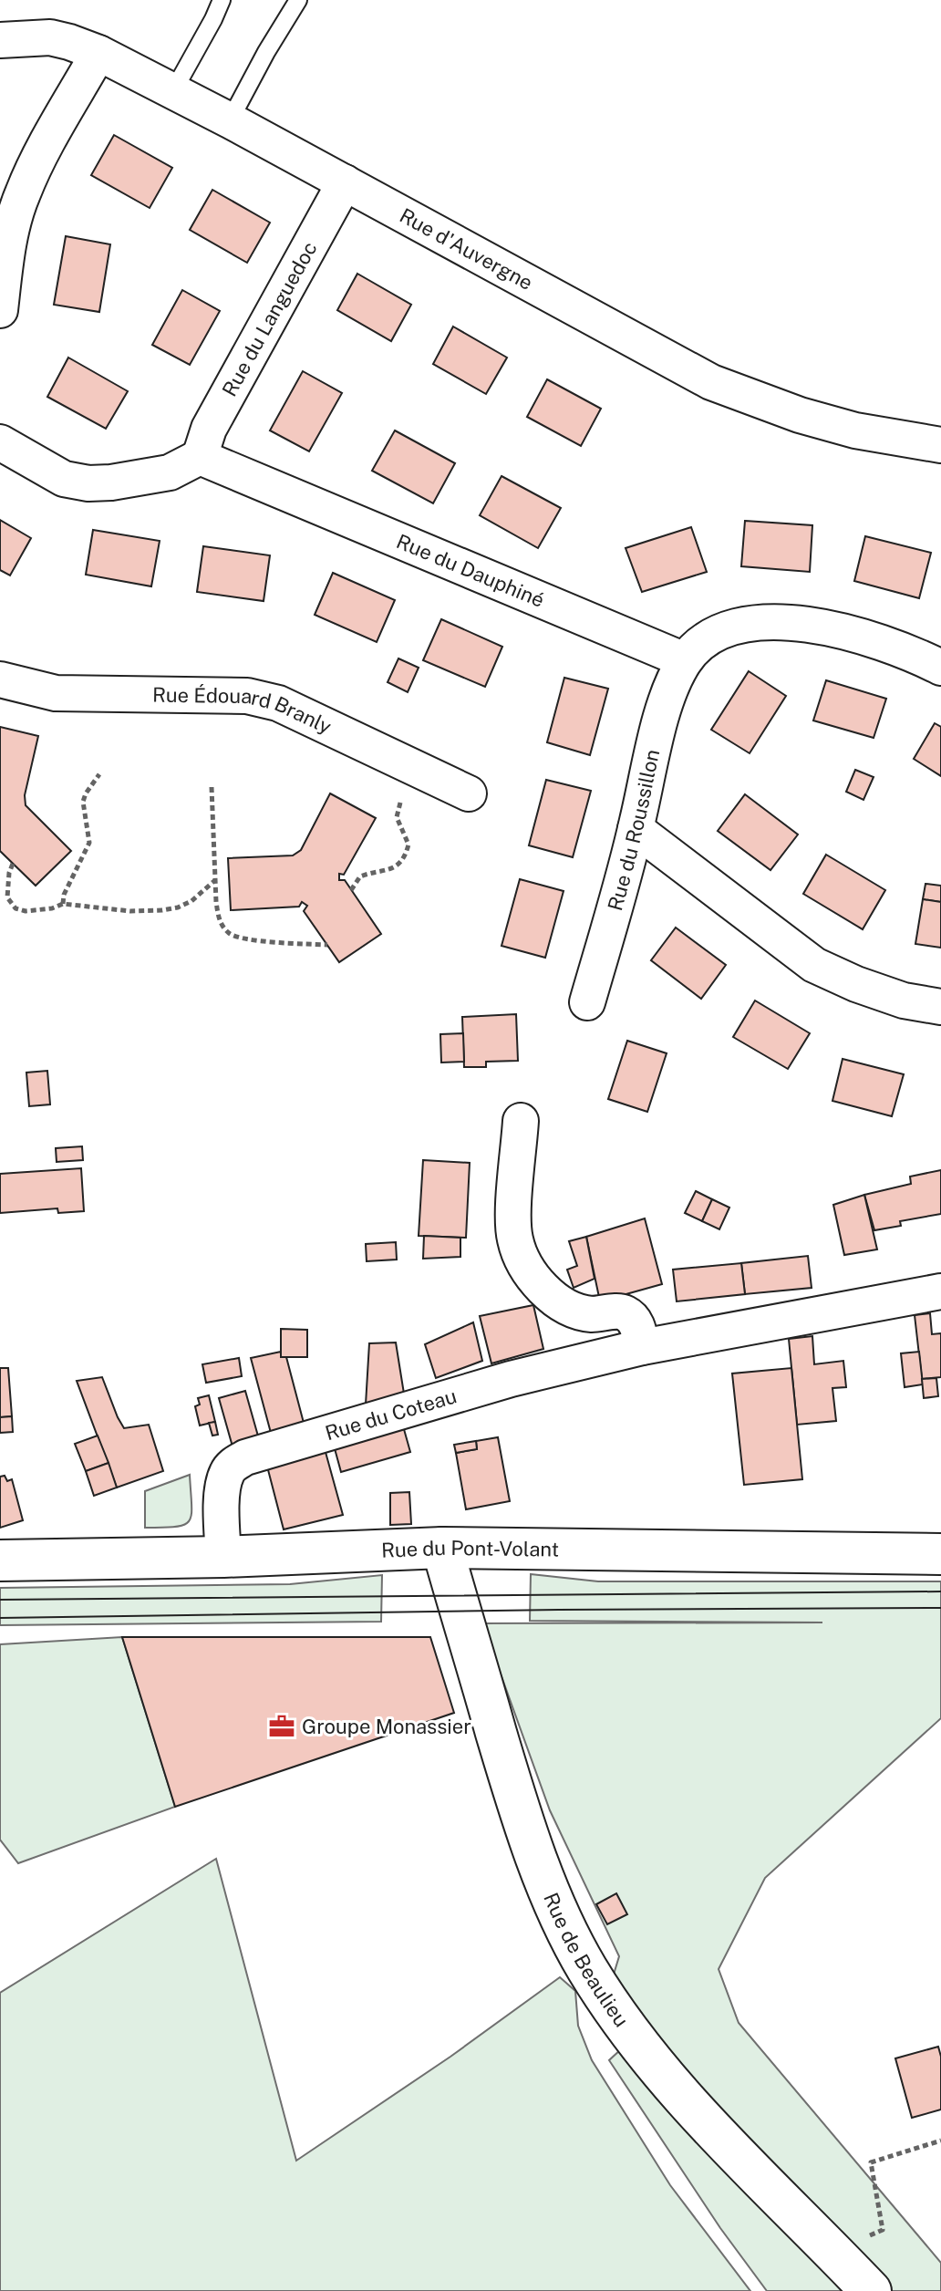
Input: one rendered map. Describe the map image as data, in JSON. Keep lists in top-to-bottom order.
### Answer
{
  "streets": {
    "main road": ["Rue du Pont-Volant", "Rue de Beaulieu"],
    "street": [
      "Rue d'Auvergne",
      "Rue du Languedoc",
      "Rue du Dauphiné",
      "Rue Édouard Branly",
      "Rue du Roussillon",
      "Rue du Coteau"
    ]
  },
  "crossings": [
    ["Rue d'Auvergne", "Rue du Languedoc"],
    ["Rue du Languedoc", "Rue du Dauphiné"],
    ["Rue du Dauphiné", "Rue du Roussillon"],
    ["Rue du Coteau", "Rue du Pont-Volant"],
    ["Rue du Pont-Volant", "Rue de Beaulieu"]
  ],
  "places": {
    "office": ["Groupe Monassier"]
  }
}
